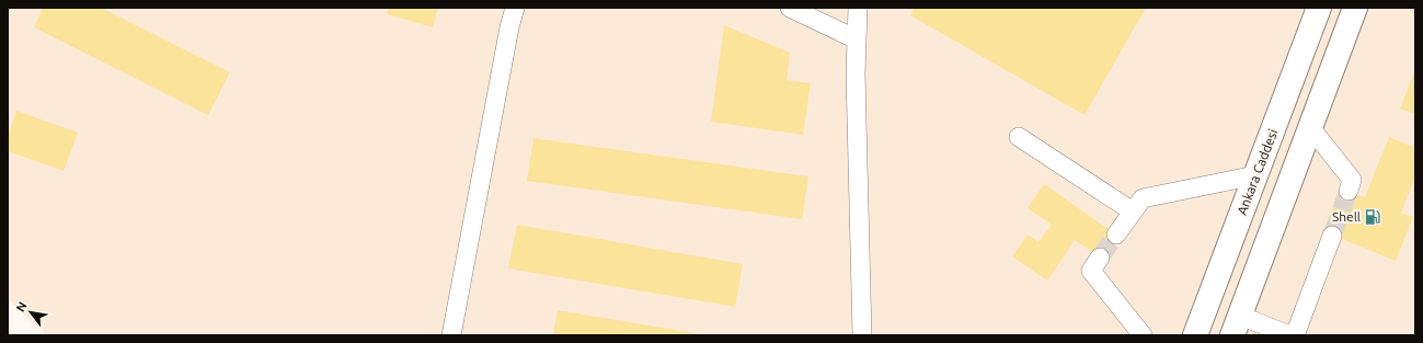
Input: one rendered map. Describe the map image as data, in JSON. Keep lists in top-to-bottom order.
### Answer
{
  "streets": {
    "highway": ["Ankara Caddesi"]
  },
  "places": {
    "fuel station": ["Shell"]
  },
  "north": "top left"
}
